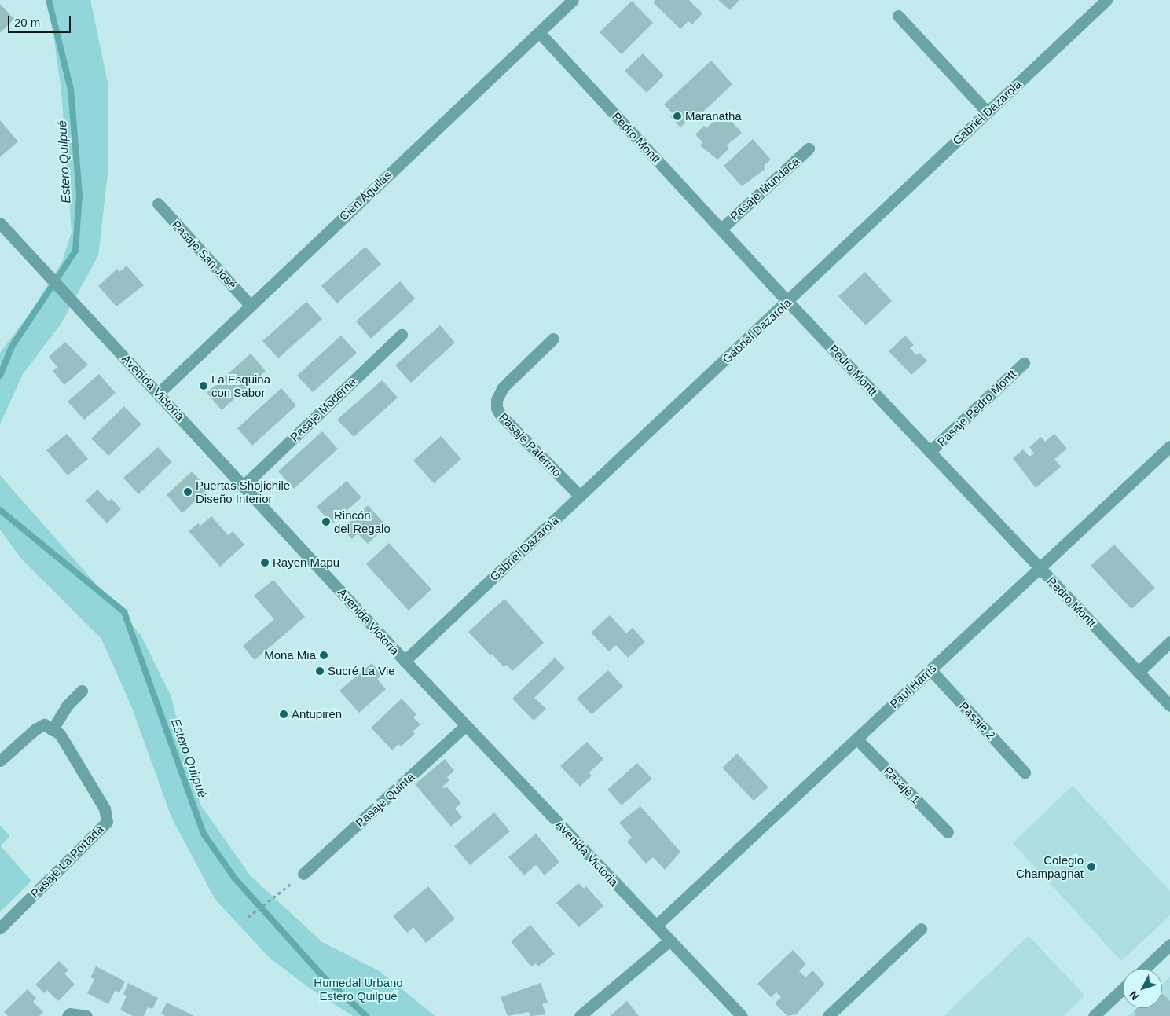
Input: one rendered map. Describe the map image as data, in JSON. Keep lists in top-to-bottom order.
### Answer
{
  "streets": {
    "street": [
      "Gabriel Dazarola",
      "Pedro Montt",
      "Pasaje Mundaca",
      "Cien Águilas",
      "Pasaje San José",
      "Avenida Victoria",
      "Pasaje Pedro Montt",
      "Pasaje Moderna",
      "Pasaje Palermo",
      "Paul Harris",
      "Pasaje 2",
      "Pasaje 1",
      "Pasaje Quinta",
      "Pasaje La Portada"
    ]
  },
  "crossings": [
    ["Gabriel Dazarola", "Pedro Montt"],
    ["Gabriel Dazarola", "Avenida Victoria"],
    ["Gabriel Dazarola", "Pasaje Palermo"],
    ["Pedro Montt", "Pasaje Mundaca"],
    ["Pedro Montt", "Cien Águilas"],
    ["Pedro Montt", "Pasaje Pedro Montt"],
    ["Pedro Montt", "Paul Harris"],
    ["Cien Águilas", "Pasaje San José"],
    ["Cien Águilas", "Avenida Victoria"],
    ["Avenida Victoria", "Pasaje Moderna"],
    ["Avenida Victoria", "Paul Harris"],
    ["Avenida Victoria", "Pasaje Quinta"],
    ["Paul Harris", "Pasaje 2"],
    ["Paul Harris", "Pasaje 1"]
  ],
  "water": ["Estero Quilpué"],
  "parks": ["Humedal Urbano Estero Quilpué"],
  "places": [
    "Maranatha",
    "La Esquina con Sabor",
    "Puertas Shojichile Diseño Interior",
    "Rincón del Regalo",
    "Rayen Mapu",
    "Mona Mia",
    "Sucré La Vie",
    "Antupirén",
    "Colegio Champagnat"
  ],
  "scale_bar": "20 m",
  "north": "bottom left"
}
